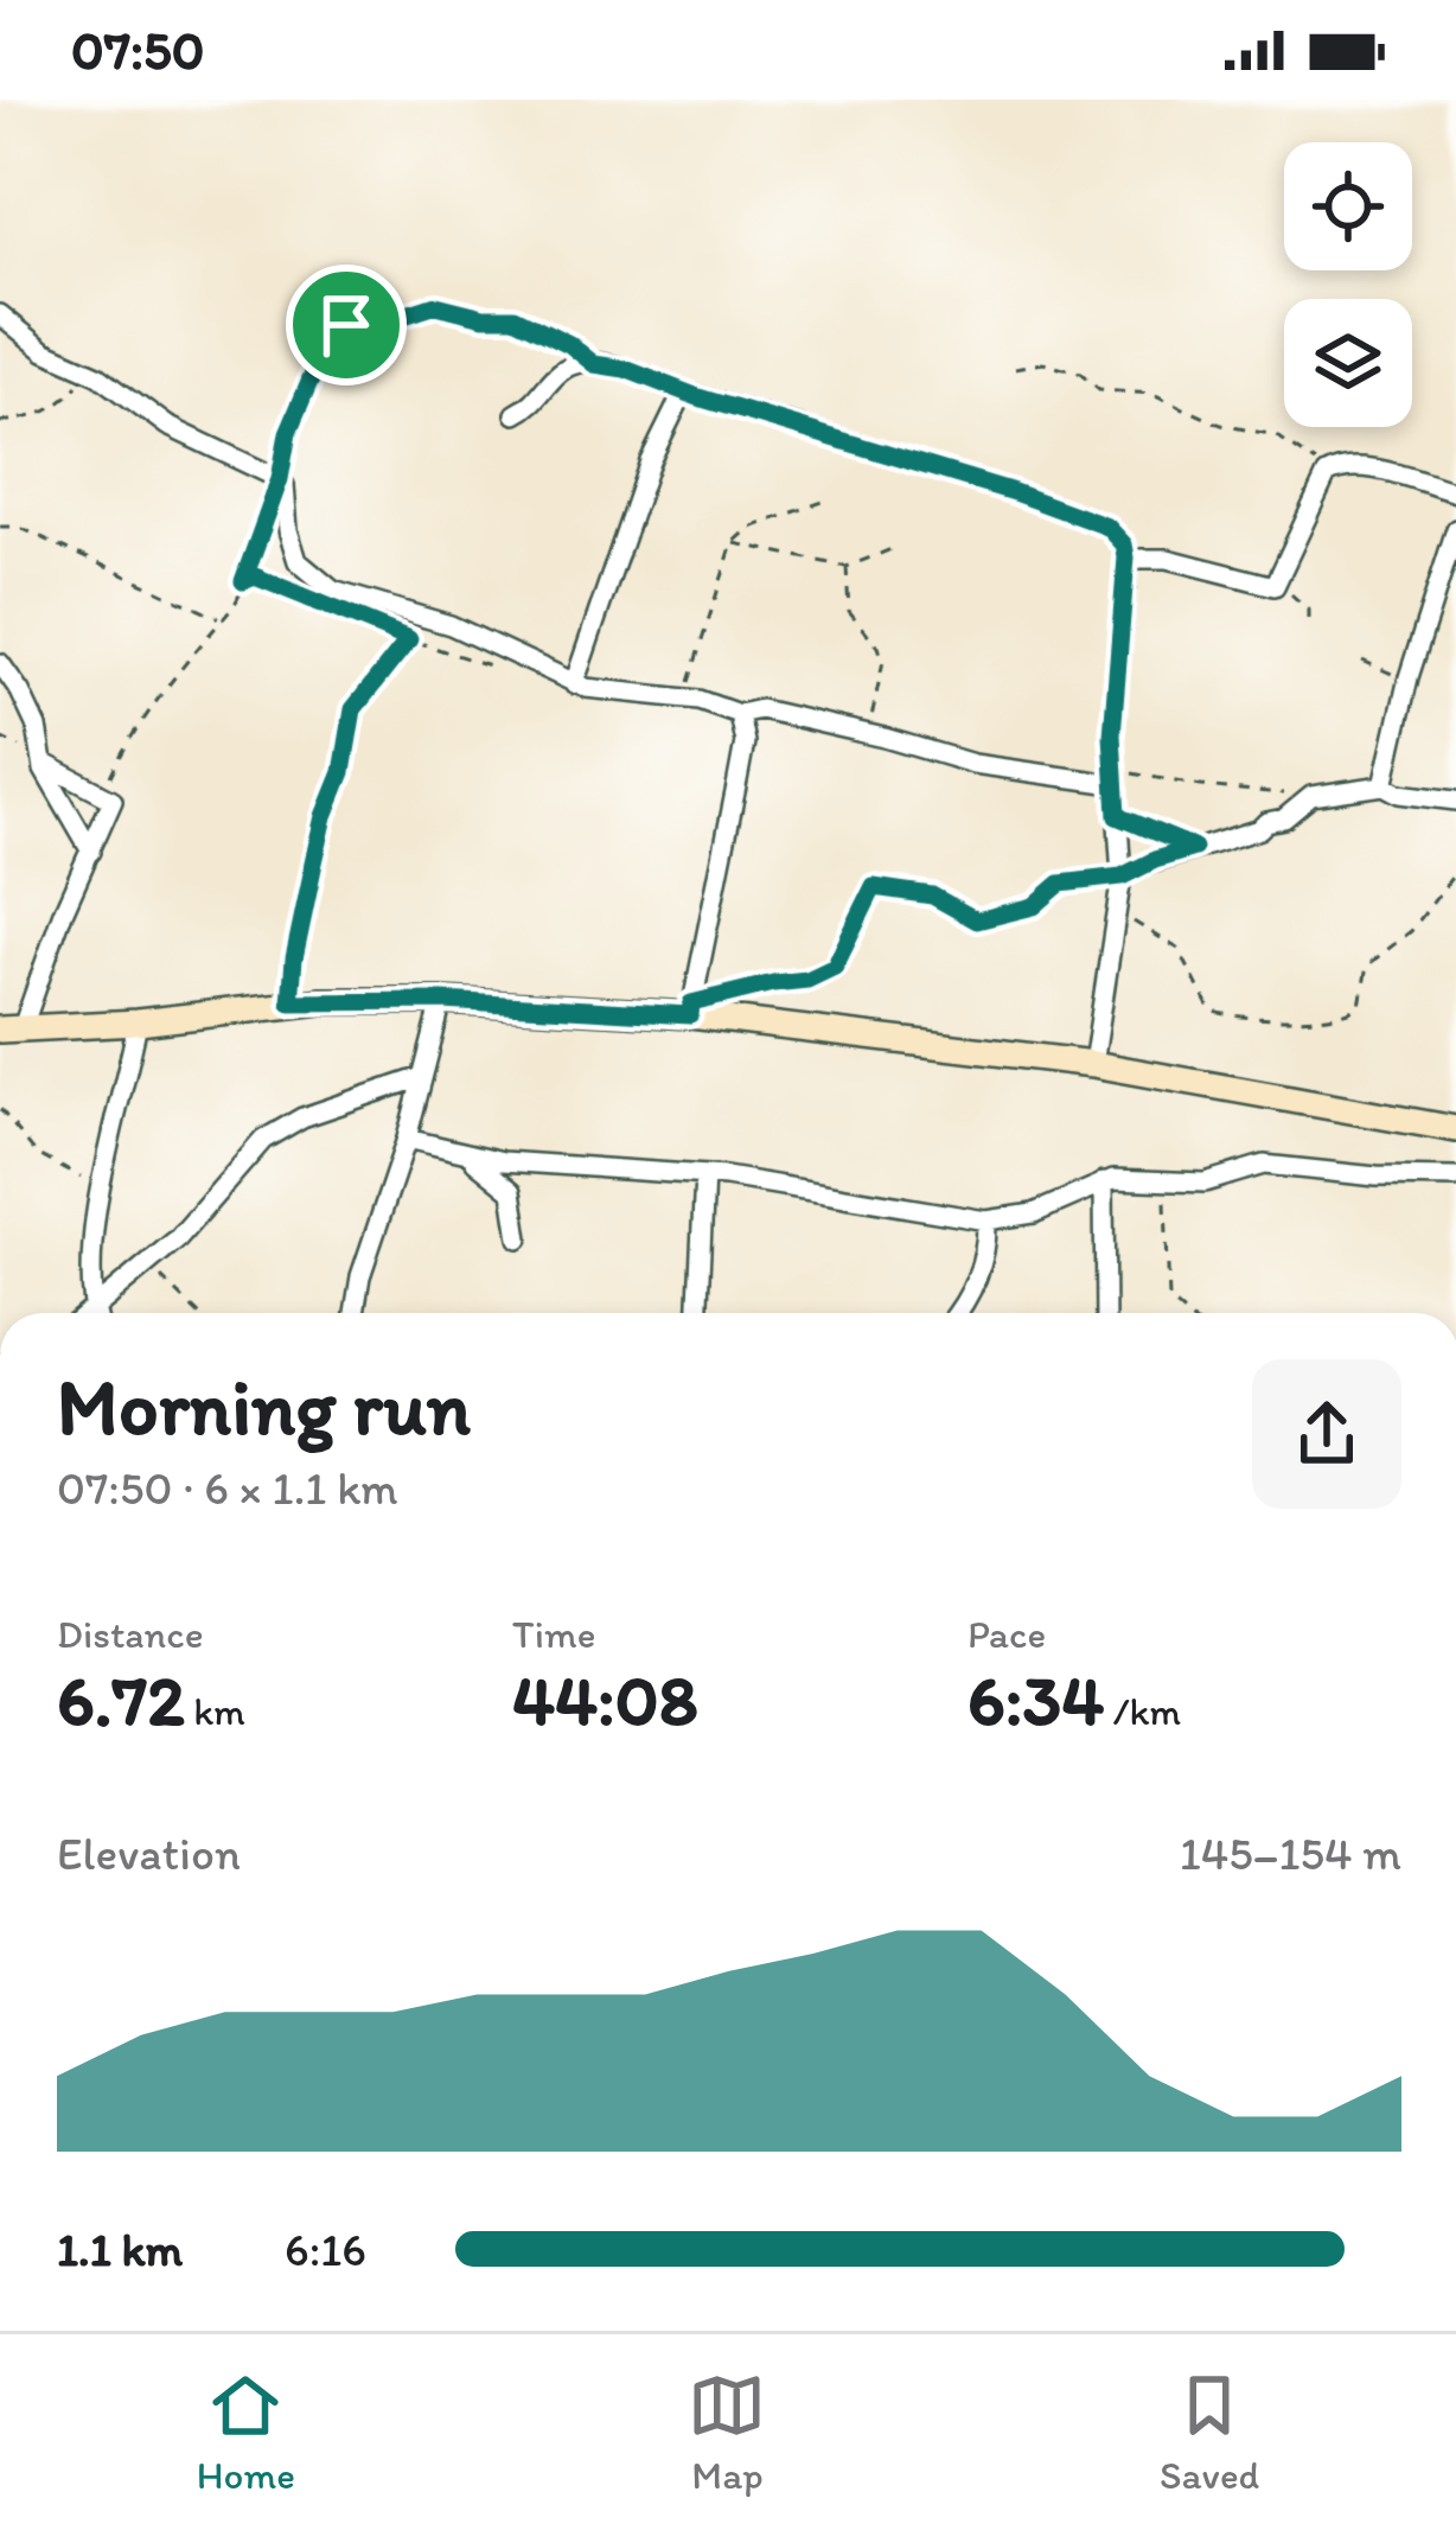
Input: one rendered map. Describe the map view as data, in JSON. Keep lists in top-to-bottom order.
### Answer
{
  "page": {
    "status": "07:50",
    "heading": ["Morning run", "07:50 · 6 × 1.1 km"],
    "stats": [
      ["Distance", "6.72 km"],
      ["Time", "44:08"],
      ["Pace", "6:34 /km"]
    ],
    "chart": ["Elevation", "145–154 m"],
    "list": [
      {
        "name": "1.1 km",
        "note": "6:16"
      }
    ],
    "tabs": ["Home", "Map", "Saved"]
  }
}
